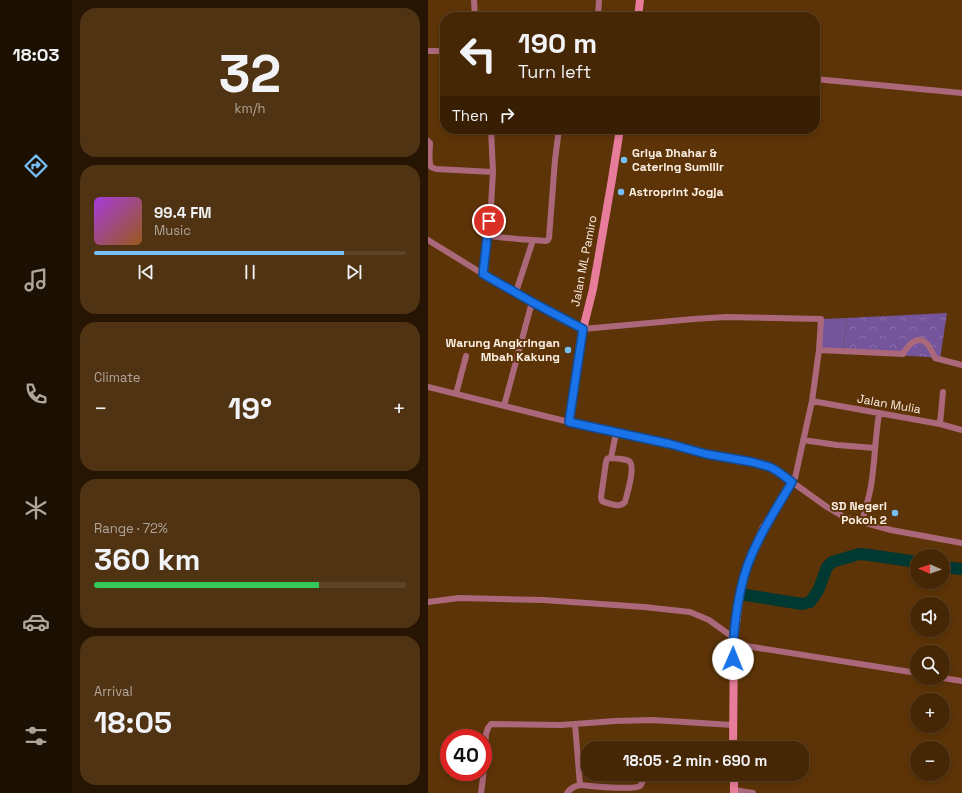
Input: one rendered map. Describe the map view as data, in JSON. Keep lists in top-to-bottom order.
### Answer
{
  "streets": {
    "street": ["Jalan ML Pamiro", "Jalan Mulia"]
  },
  "places": [
    "Griya Dhahar & Catering Sumilir",
    "Astroprint Jogja",
    "Warung Angkringan Mbah Kakung",
    "SD Negeri Pokoh 2"
  ],
  "north": "left",
  "page": {
    "tabs": "18:03",
    "tile": [
      ["32", "km/h"],
      "Climate",
      ["Range · 72%", "360 km"],
      ["Arrival", "18:05"]
    ],
    "turn": ["190 m", "Turn left"],
    "then": "Then",
    "song": ["99.4 FM", "Music"],
    "heat": ["−", "19°", "+"],
    "map_buttons": ["+", "−"],
    "limit": "40",
    "trip": "18:05 · 2 min · 690 m"
  }
}
